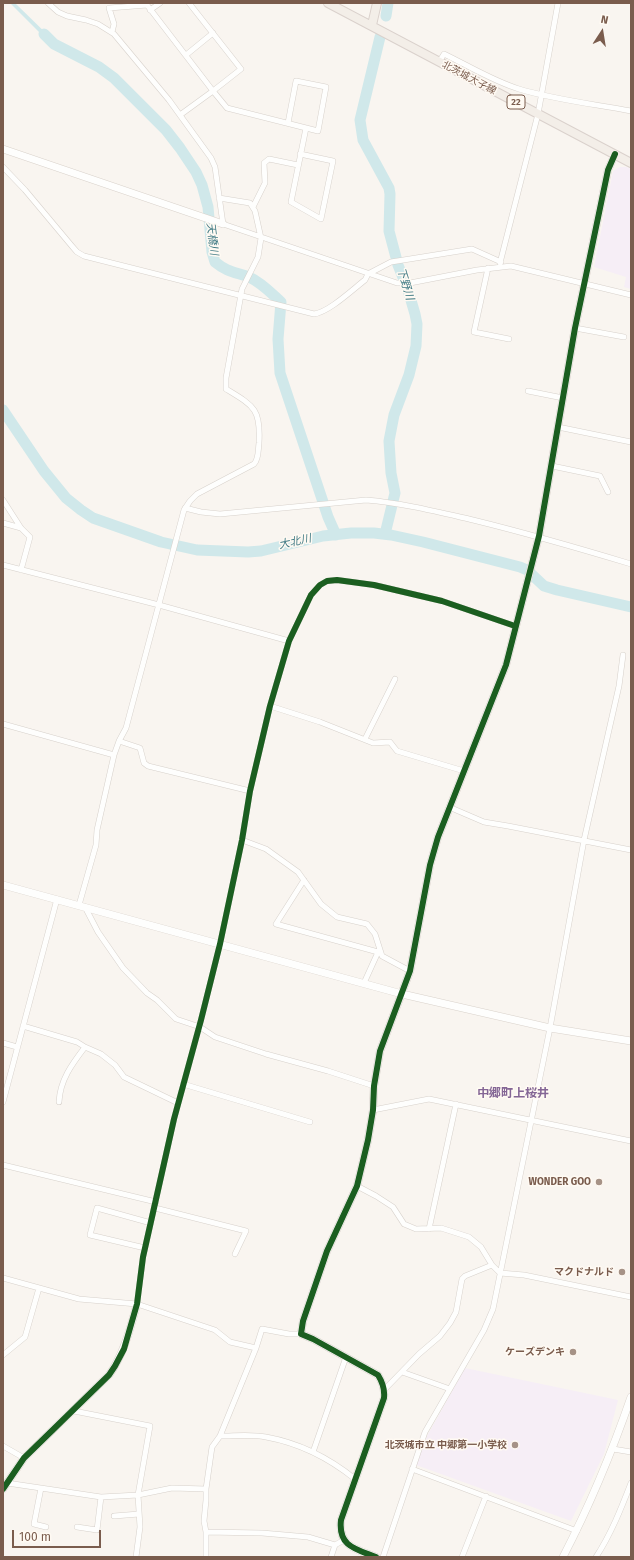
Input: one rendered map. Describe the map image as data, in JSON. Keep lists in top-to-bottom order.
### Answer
{
  "streets": {
    "main road": ["北茨城大子線", "22"]
  },
  "districts": ["中郷町上桜井"],
  "water": ["天橋川", "下野川", "大北川"],
  "places": [
    "WONDER GOO",
    "マクドナルド",
    "ケーズデンキ",
    "北茨城市立 中郷第一小学校"
  ],
  "scale_bar": "100 m",
  "north": "top"
}
